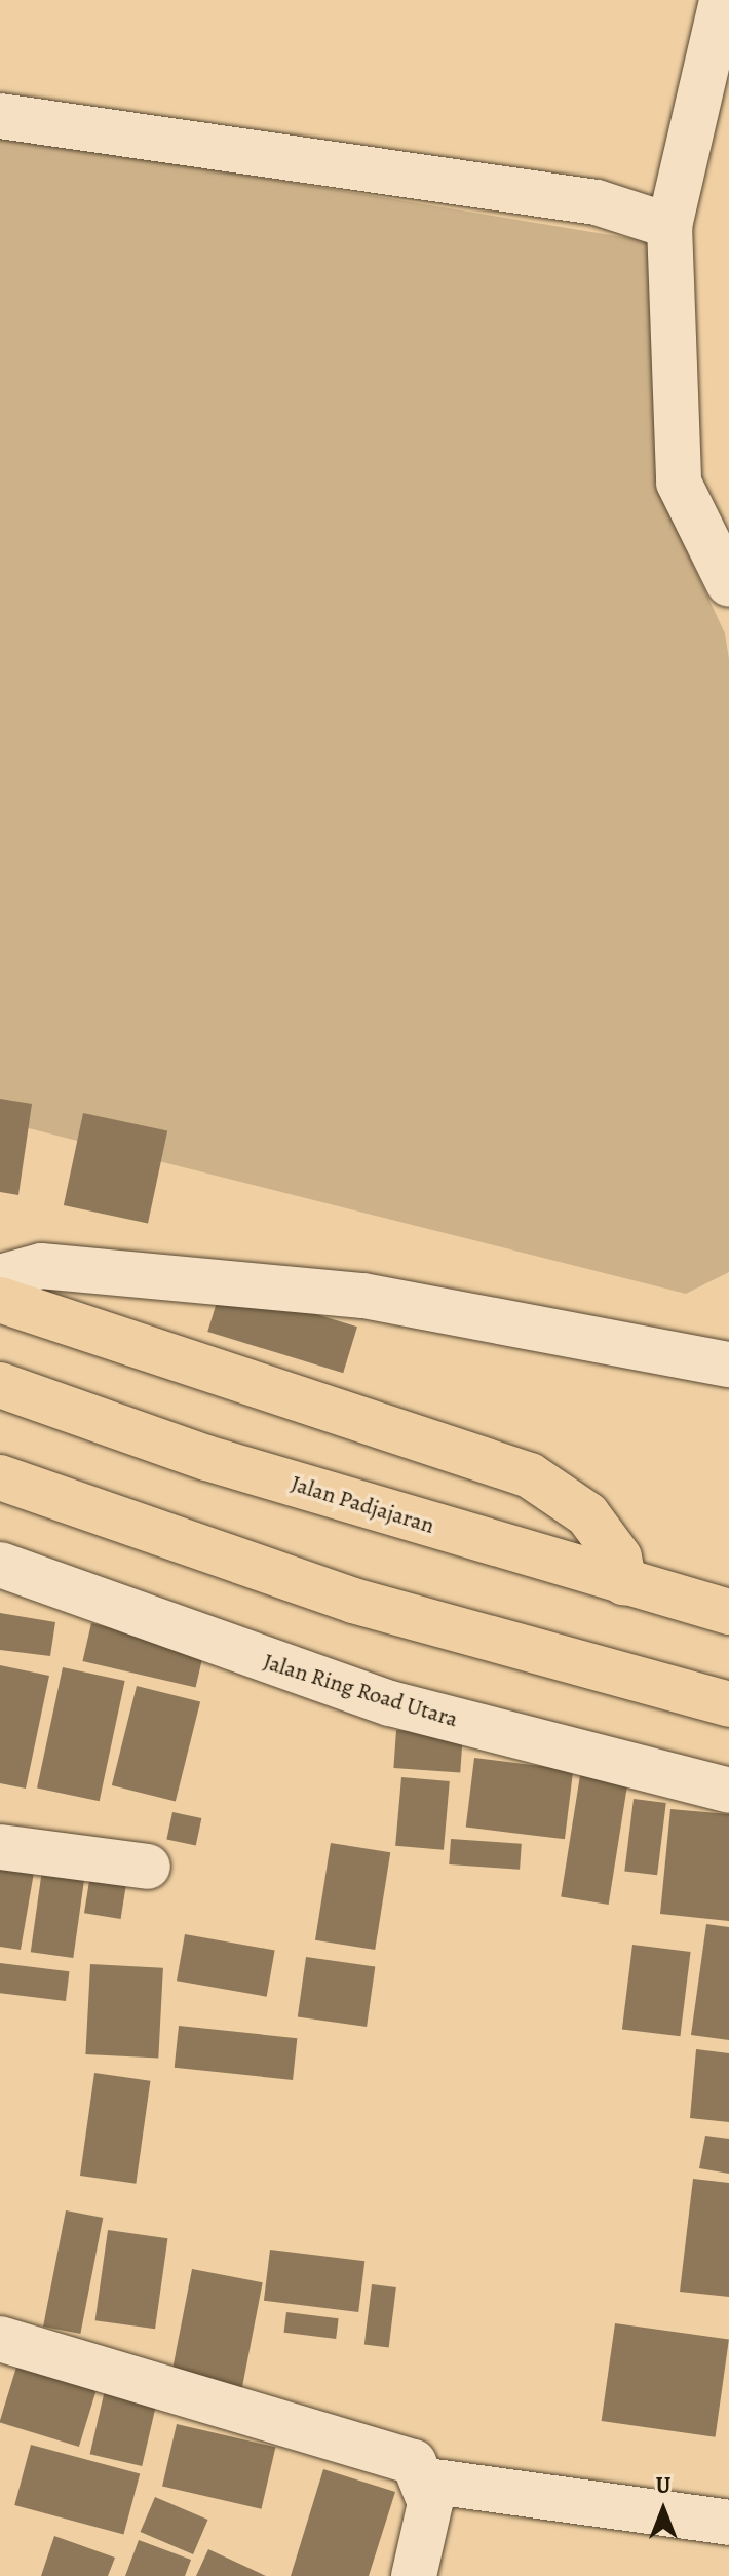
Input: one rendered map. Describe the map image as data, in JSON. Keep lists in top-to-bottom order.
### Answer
{
  "streets": {
    "highway": ["Jalan Padjajaran"],
    "street": ["Jalan Ring Road Utara"]
  },
  "north": "top"
}
